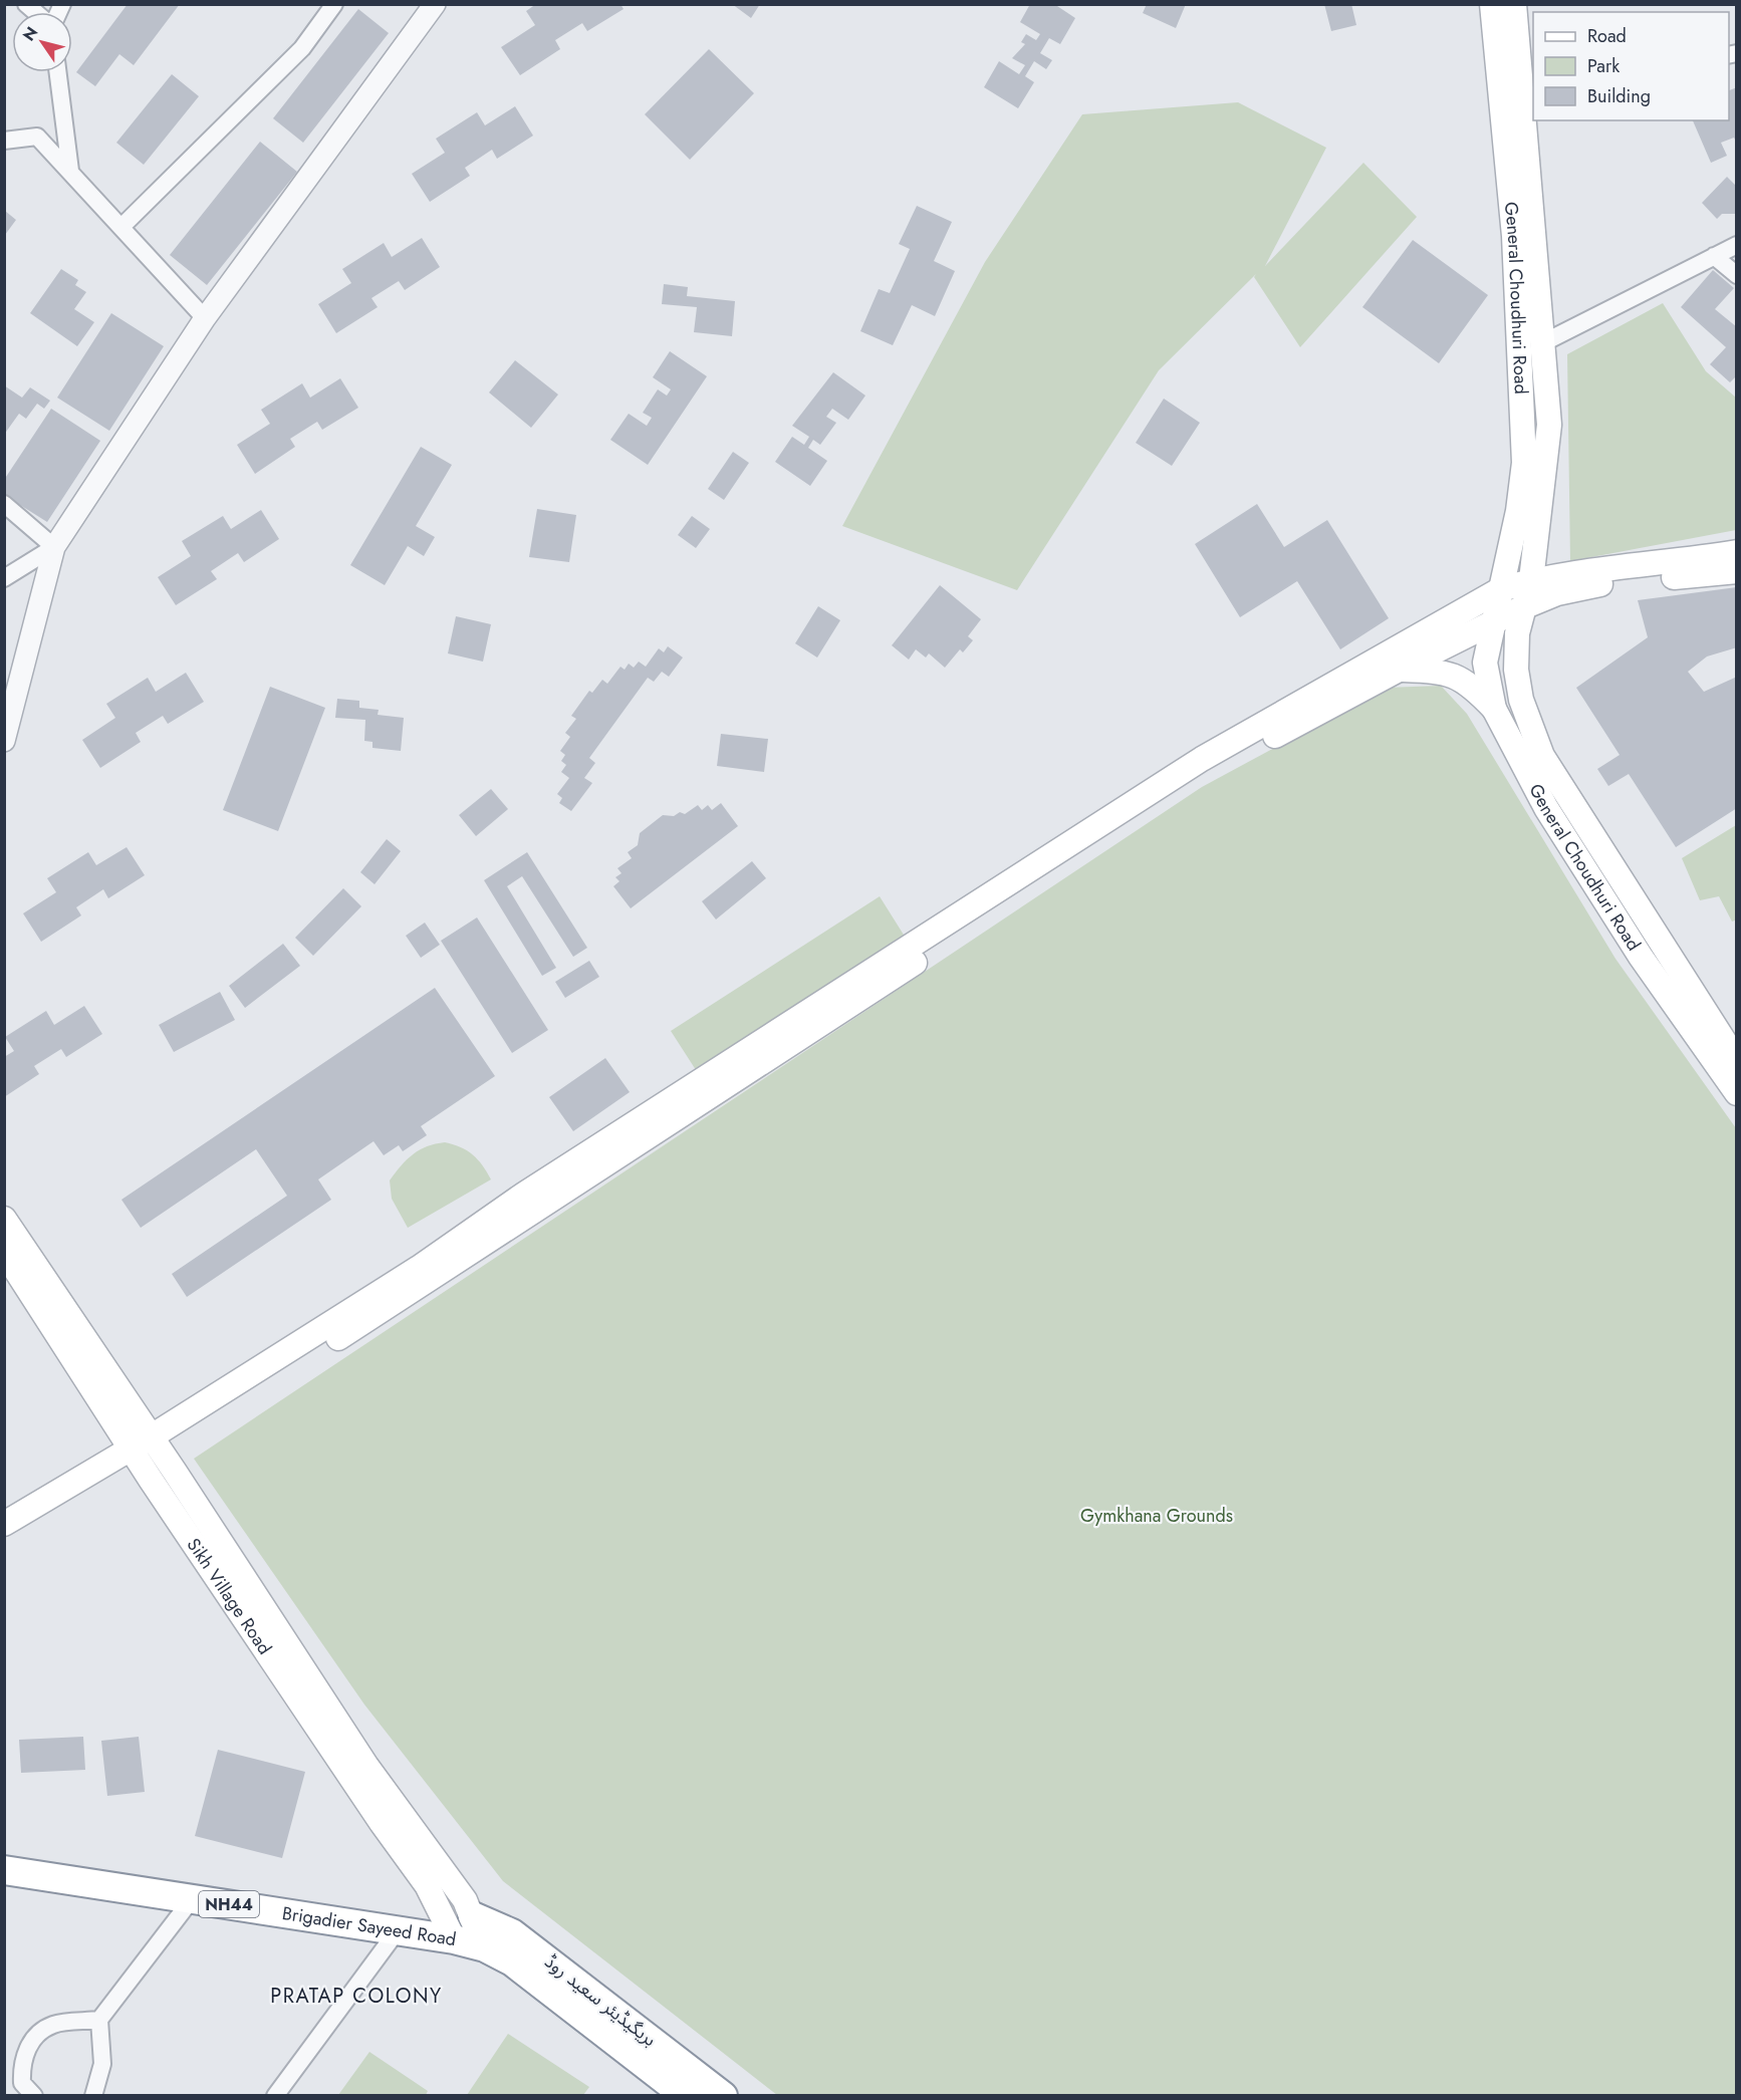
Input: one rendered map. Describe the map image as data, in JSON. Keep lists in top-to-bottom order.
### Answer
{
  "streets": {
    "highway": ["NH44", "Brigadier Sayeed Road", "بریگیڈیئر سعید روڈ"],
    "main road": ["General Choudhuri Road", "Sikh Village Road"]
  },
  "crossings": [
    ["Sikh Village Road", "Brigadier Sayeed Road"]
  ],
  "districts": ["PRATAP COLONY"],
  "parks": ["Gymkhana Grounds"],
  "legend": ["Road", "Park", "Building"],
  "north": "top left"
}
